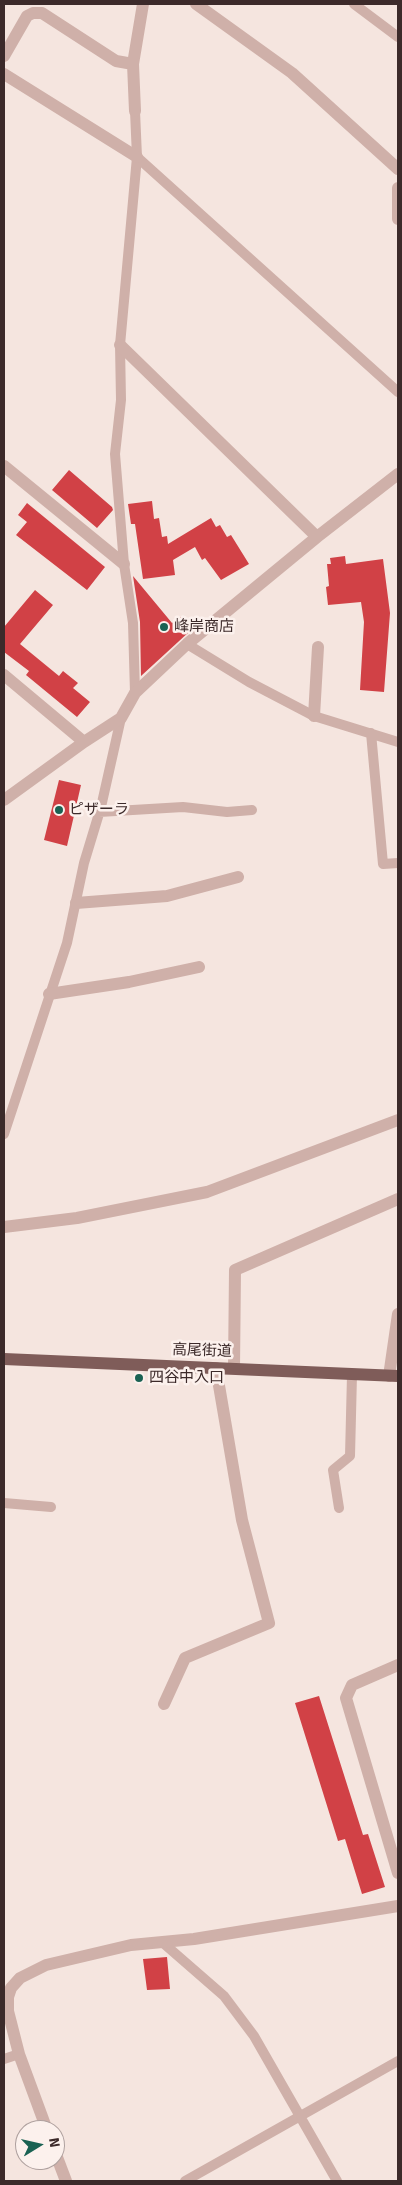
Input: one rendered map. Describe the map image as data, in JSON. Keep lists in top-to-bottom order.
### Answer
{
  "streets": {
    "main road": ["高尾街道"]
  },
  "places": ["峰岸商店", "ピザーラ", "四谷中入口"],
  "north": "right"
}
